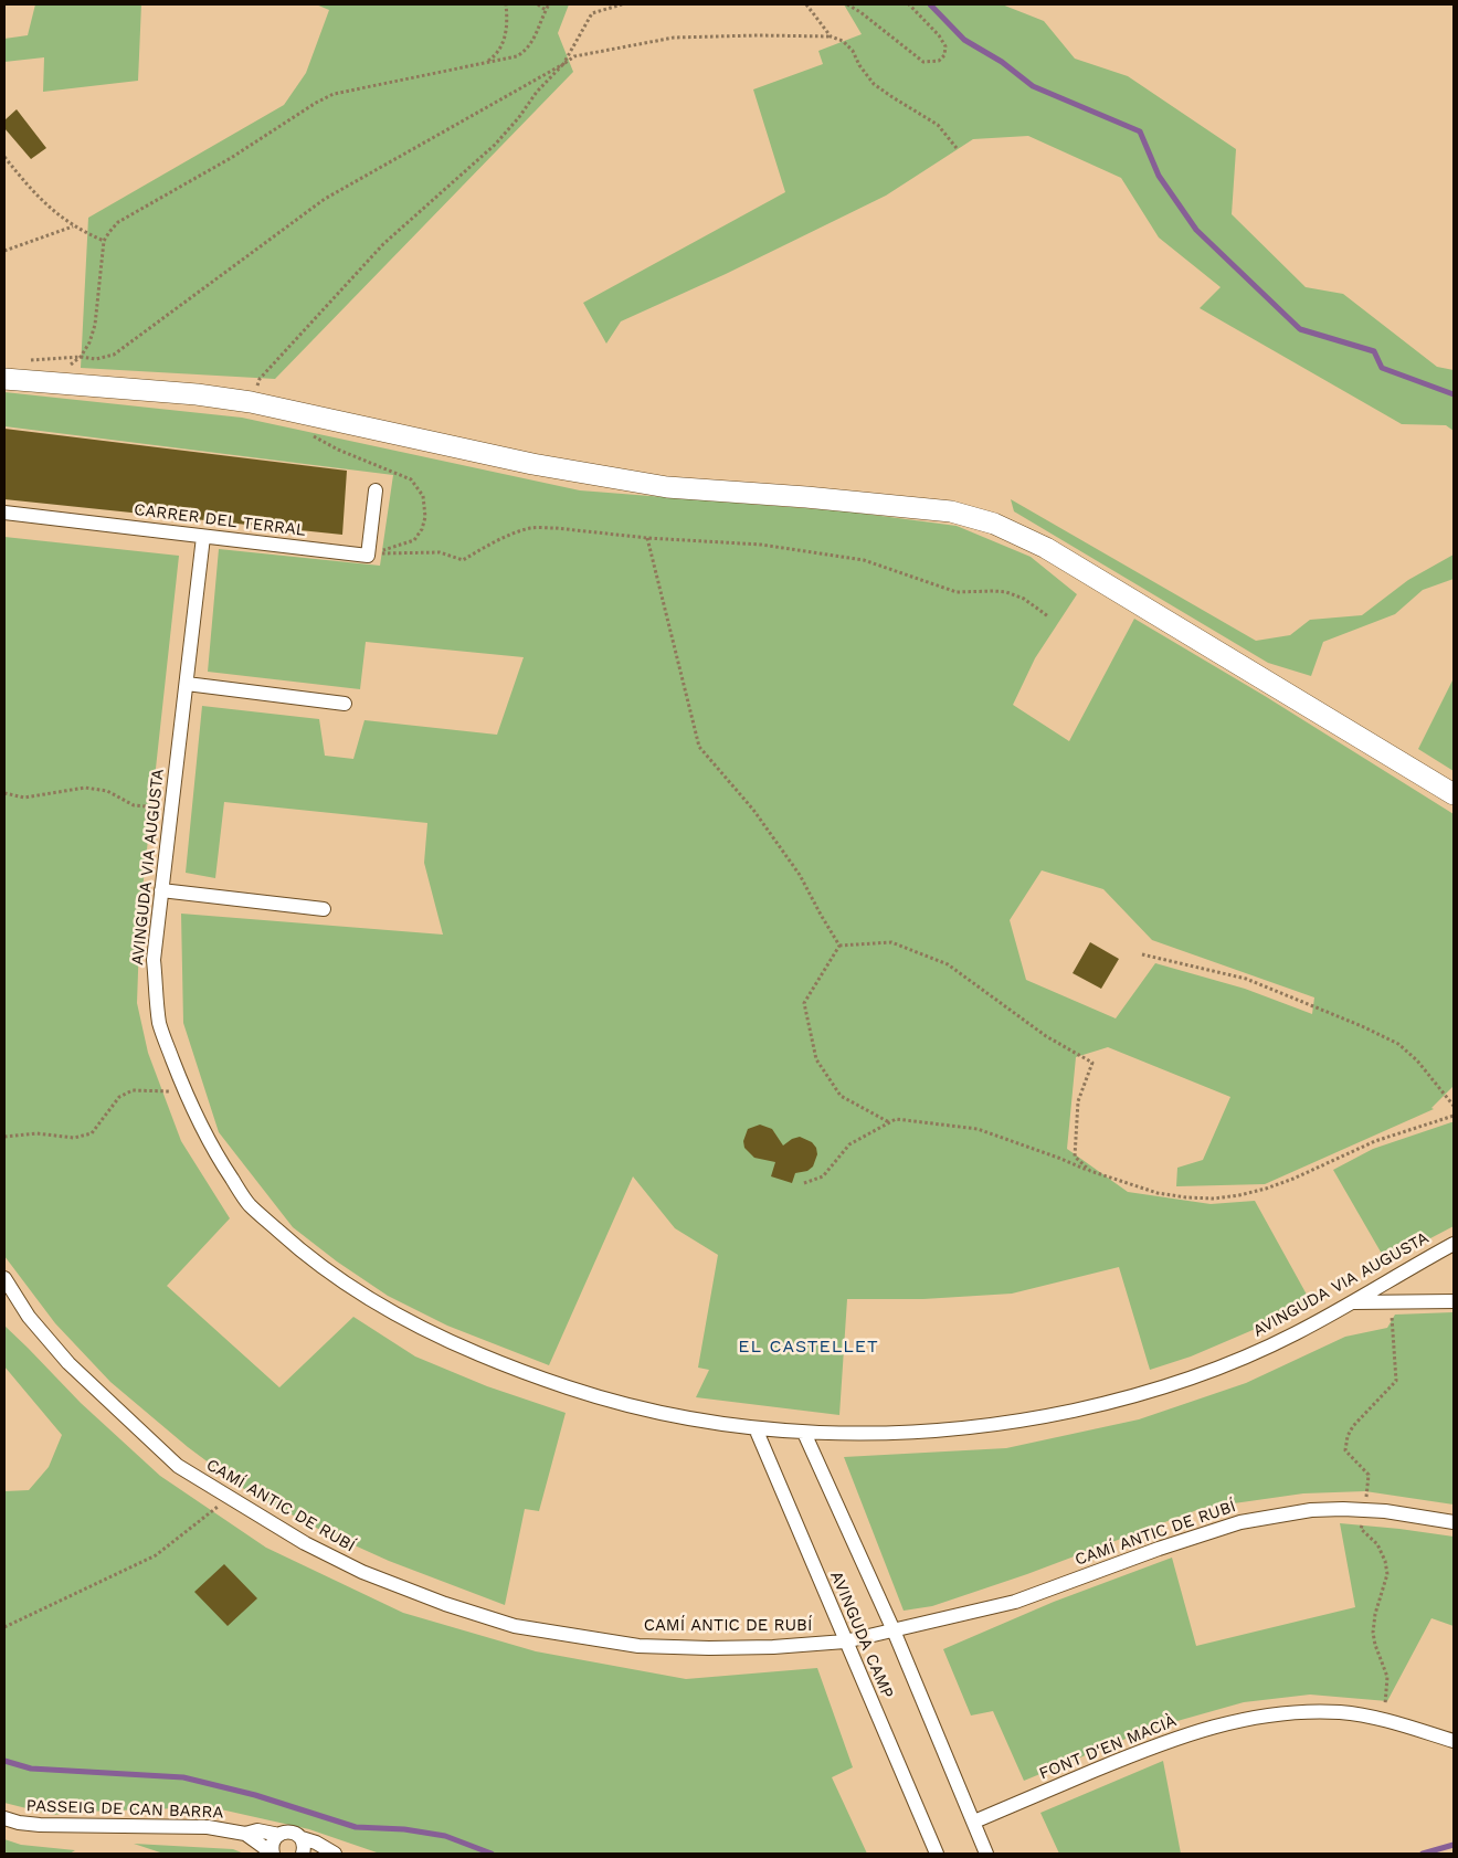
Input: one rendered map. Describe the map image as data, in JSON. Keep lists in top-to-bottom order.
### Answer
{
  "streets": {
    "street": [
      "CARRER DEL TERRAL",
      "AVINGUDA VIA AUGUSTA",
      "CAMÍ ANTIC DE RUBÍ",
      "AVINGUDA CAMP",
      "FONT D'EN MACIÀ",
      "PASSEIG DE CAN BARRA"
    ]
  },
  "crossings": [
    ["CARRER DEL TERRAL", "AVINGUDA VIA AUGUSTA"],
    ["AVINGUDA VIA AUGUSTA", "AVINGUDA CAMP"],
    ["CAMÍ ANTIC DE RUBÍ", "AVINGUDA CAMP"],
    ["AVINGUDA CAMP", "FONT D'EN MACIÀ"]
  ],
  "districts": ["EL CASTELLET"]
}
